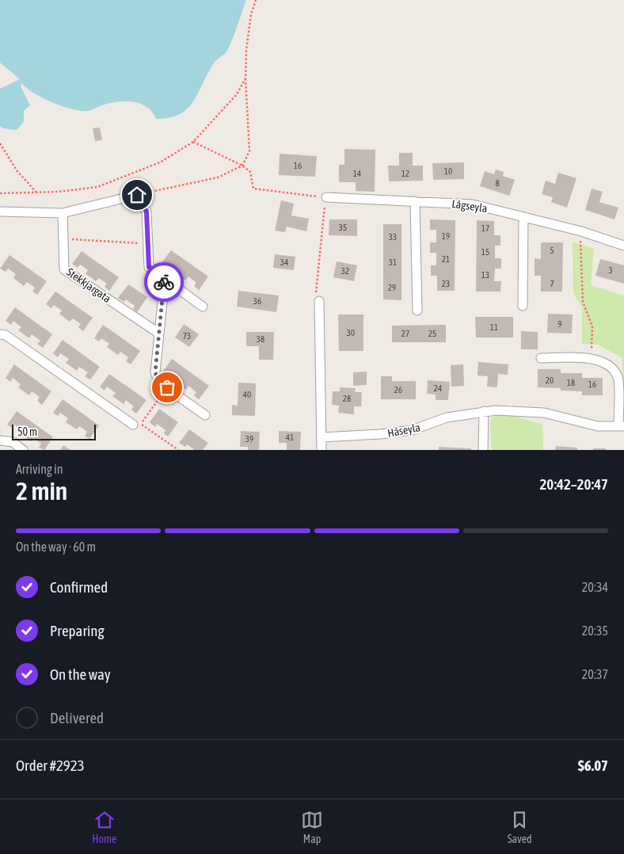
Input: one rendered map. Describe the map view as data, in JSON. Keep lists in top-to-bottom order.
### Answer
{
  "streets": {
    "street": ["Lágseyla", "Stekkjargata", "Háseyla"]
  },
  "house_numbers": [
    "16",
    "10",
    "14",
    "12",
    "8",
    "35",
    "17",
    "19",
    "33",
    "5",
    "15",
    "21",
    "34",
    "31",
    "3",
    "32",
    "13",
    "23",
    "7",
    "29",
    "36",
    "9",
    "11",
    "30",
    "27",
    "25",
    "73",
    "38",
    "20",
    "18",
    "16",
    "24",
    "26",
    "40",
    "28",
    "41",
    "39"
  ],
  "scale_bar": "50 m",
  "page": {
    "scale": "50 m",
    "heading": ["2 min", "Arriving in", "20:42–20:47"],
    "panel": ["Order #2923", "$6.07"],
    "bar": "On the way · 60 m",
    "list": [
      ["Confirmed", "20:34"],
      ["Preparing", "20:35"],
      ["On the way", "20:37"],
      "Delivered"
    ],
    "tabs": ["Home", "Map", "Saved"]
  }
}
